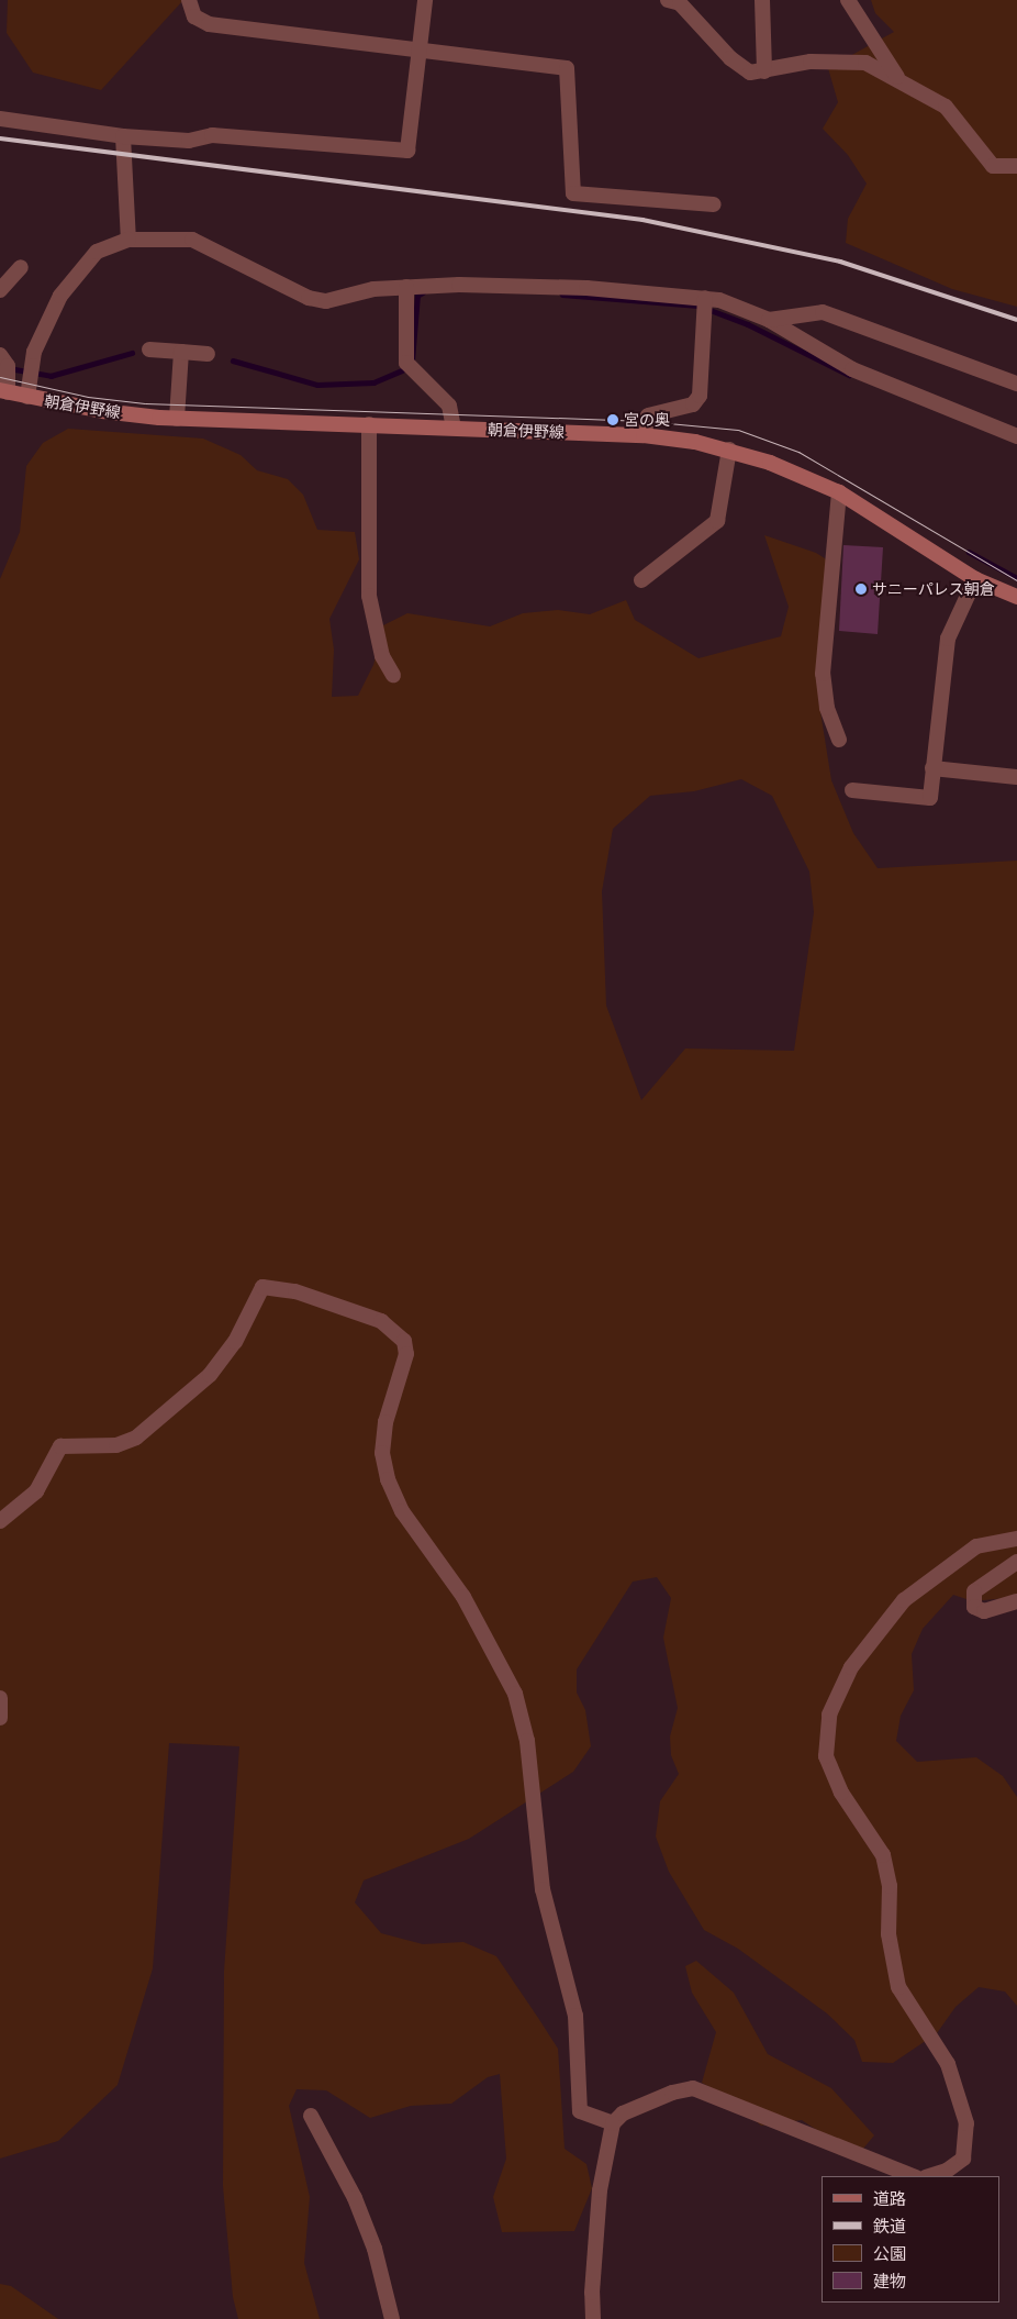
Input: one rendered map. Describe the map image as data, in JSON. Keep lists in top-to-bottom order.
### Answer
{
  "streets": {
    "main road": ["朝倉伊野線"]
  },
  "places": ["宮の奥", "サニーパレス朝倉"],
  "legend": [
    "道路",
    "鉄道",
    "公園",
    "建物"
  ]
}
